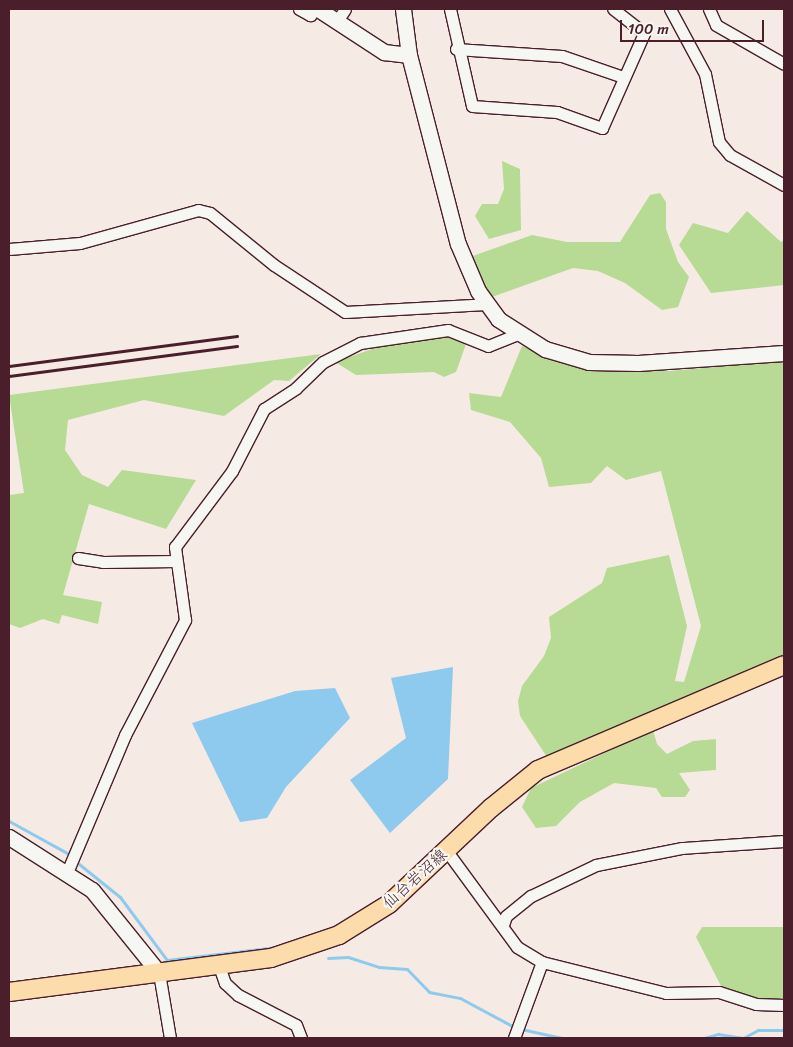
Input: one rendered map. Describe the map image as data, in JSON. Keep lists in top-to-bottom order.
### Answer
{
  "streets": {
    "main road": ["仙台岩沼線"]
  },
  "scale_bar": "100 m"
}
